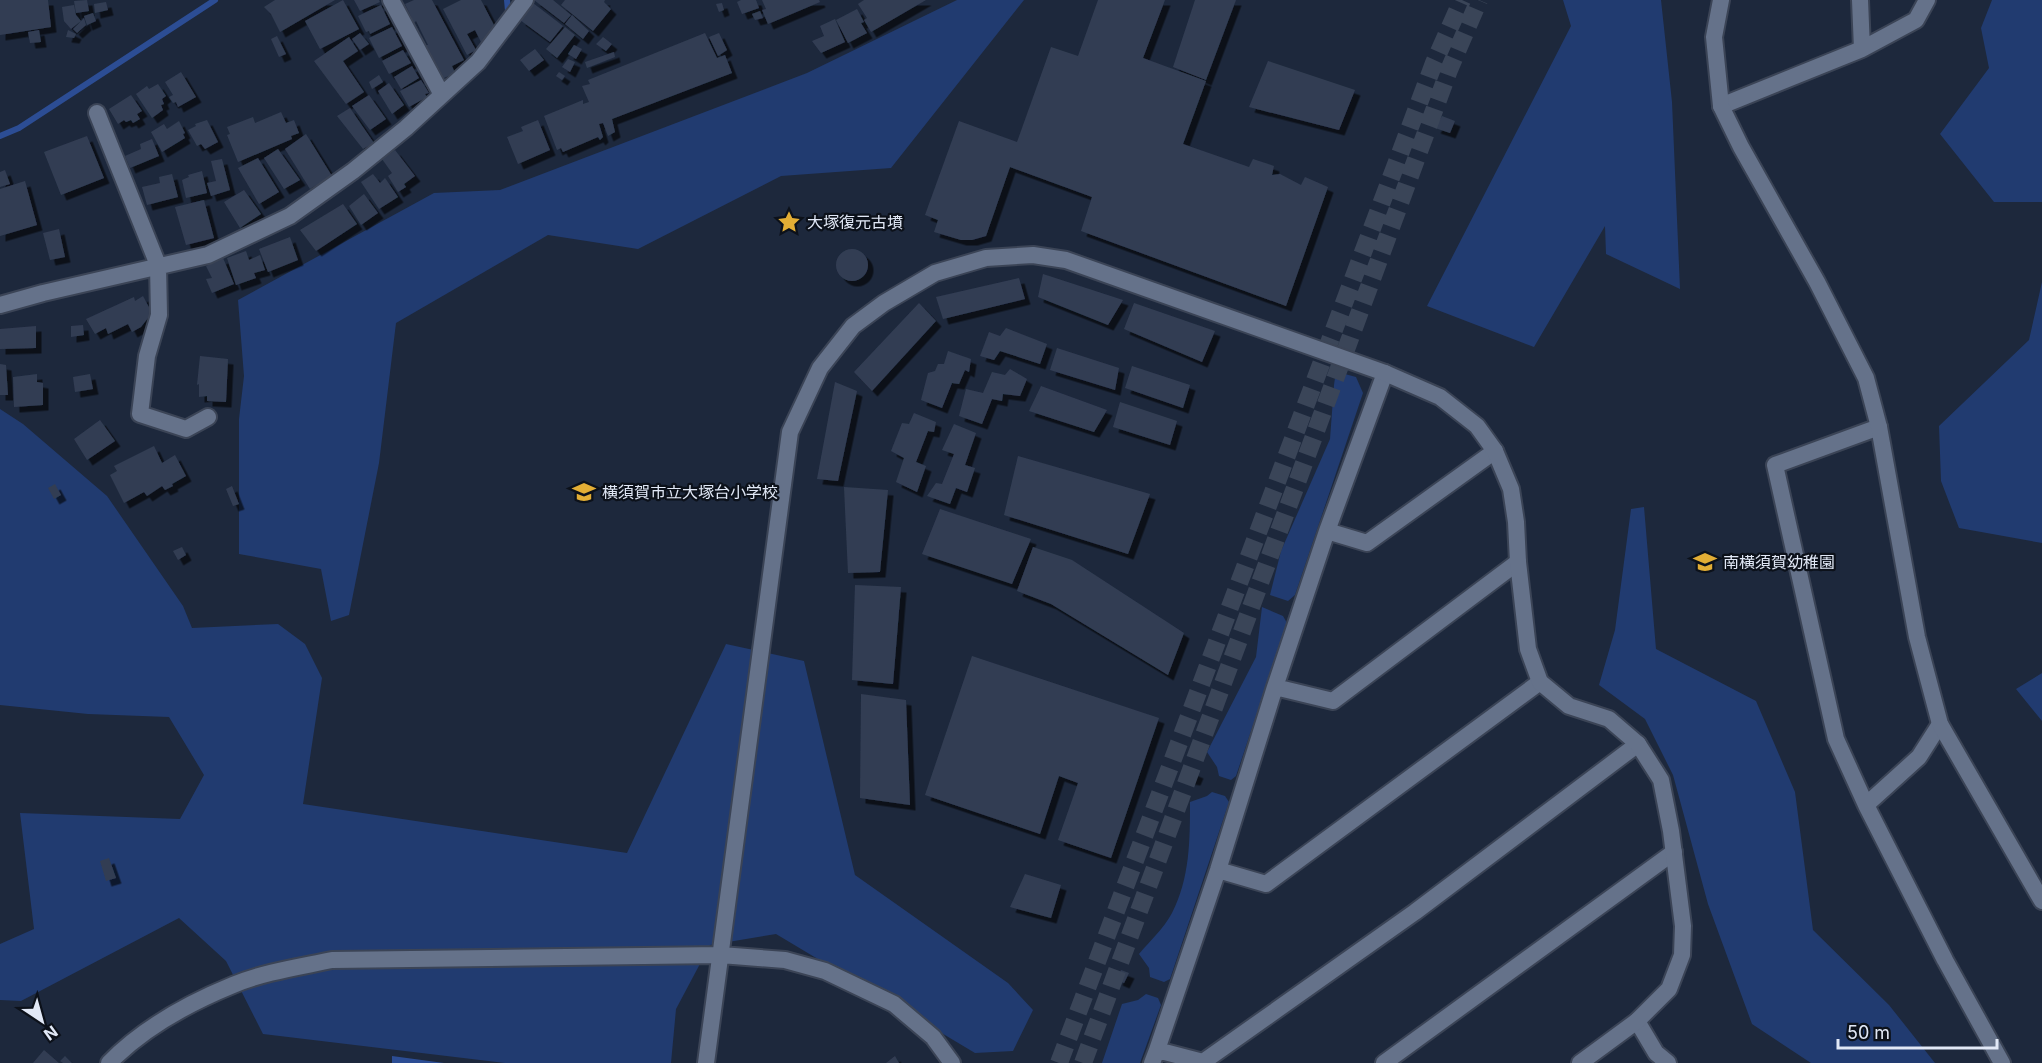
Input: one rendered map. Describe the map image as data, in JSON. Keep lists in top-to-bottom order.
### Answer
{
  "places": {
    "place": ["大塚復元古墳"],
    "school or university": ["横須賀市立大塚台小学校", "南横須賀幼稚園"]
  },
  "scale_bar": "50 m",
  "north": "bottom right"
}
